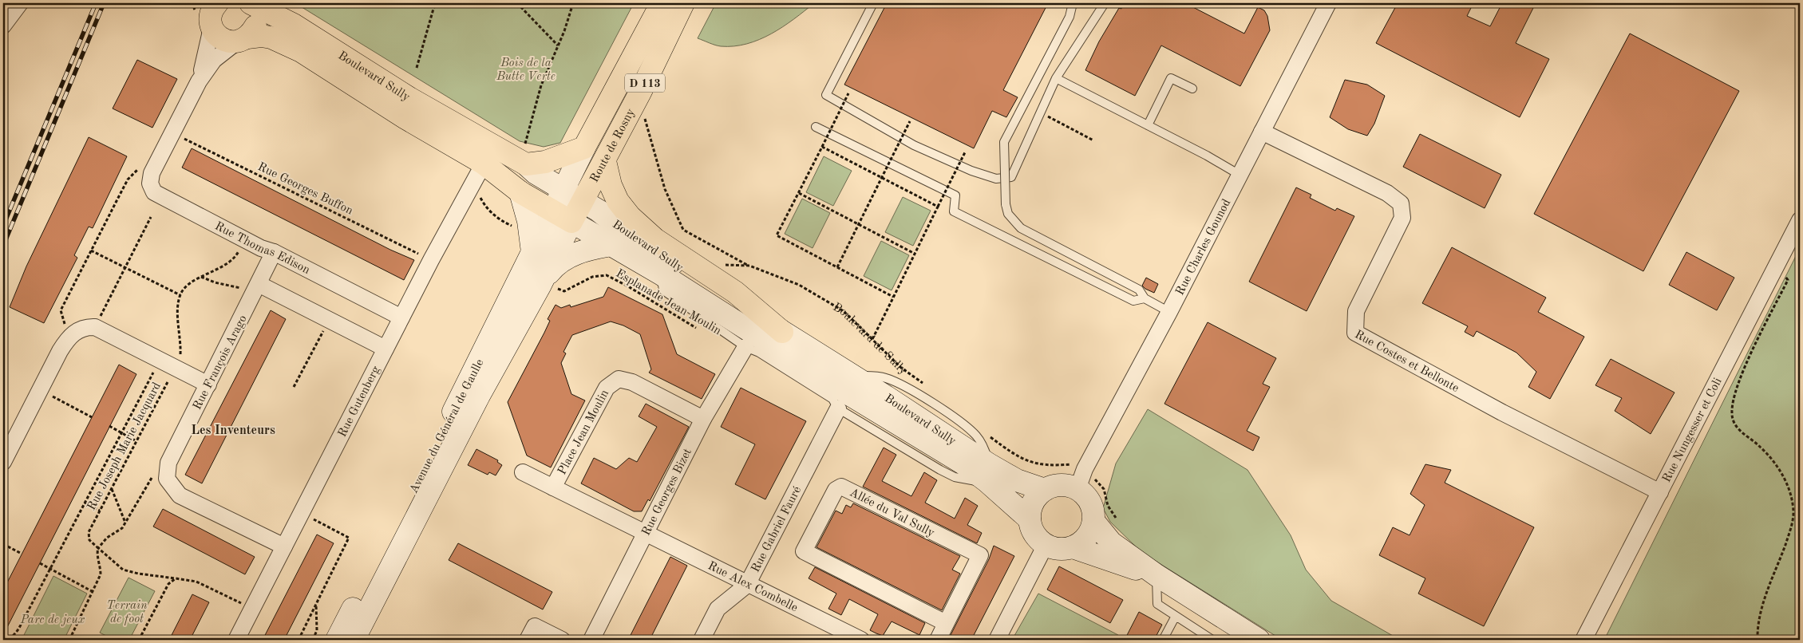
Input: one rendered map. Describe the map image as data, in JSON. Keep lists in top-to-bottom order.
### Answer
{
  "streets": {
    "main road": ["Boulevard Sully", "D 113", "Route de Rosny"],
    "street": [
      "Rue Charles Gounod",
      "Rue Thomas Edison",
      "Rue Costes et Bellonte",
      "Rue François Arago",
      "Rue Gutenberg",
      "Avenue du Général de Gaulle",
      "Rue Nungesser et Coli",
      "Place Jean Moulin",
      "Rue Georges Bizet",
      "Allée du Val Sully",
      "Rue Gabriel Fauré",
      "Rue Alex Combelle"
    ],
    "path": [
      "Rue Georges Buffon",
      "Esplanade Jean Moulin",
      "Boulevard de Sully",
      "Rue Joseph Marie Jacquard"
    ]
  },
  "crossings": [
    ["Boulevard Sully", "D 113"],
    ["Boulevard Sully", "Route de Rosny"],
    ["Boulevard Sully", "Rue Charles Gounod"],
    ["Boulevard Sully", "Rue Gutenberg"],
    ["Boulevard Sully", "Avenue du Général de Gaulle"],
    ["Boulevard Sully", "Rue Georges Bizet"],
    ["Boulevard Sully", "Rue Gabriel Fauré"],
    ["D 113", "Route de Rosny"],
    ["D 113", "Avenue du Général de Gaulle"],
    ["Rue Georges Buffon", "Rue Thomas Edison"],
    ["Rue Georges Buffon", "Rue Gutenberg"],
    ["Rue Charles Gounod", "Rue Costes et Bellonte"],
    ["Rue Thomas Edison", "Rue François Arago"],
    ["Rue Thomas Edison", "Rue Gutenberg"],
    ["Esplanade Jean Moulin", "Avenue du Général de Gaulle"],
    ["Rue Costes et Bellonte", "Rue Nungesser et Coli"],
    ["Place Jean Moulin", "Rue Georges Bizet"],
    ["Place Jean Moulin", "Rue Alex Combelle"],
    ["Rue Georges Bizet", "Rue Alex Combelle"],
    ["Rue Gabriel Fauré", "Rue Alex Combelle"]
  ],
  "districts": ["Les Inventeurs"],
  "parks": ["Bois de la Butte Verte", "Terrain de foot", "Parc de jeux"]
}
